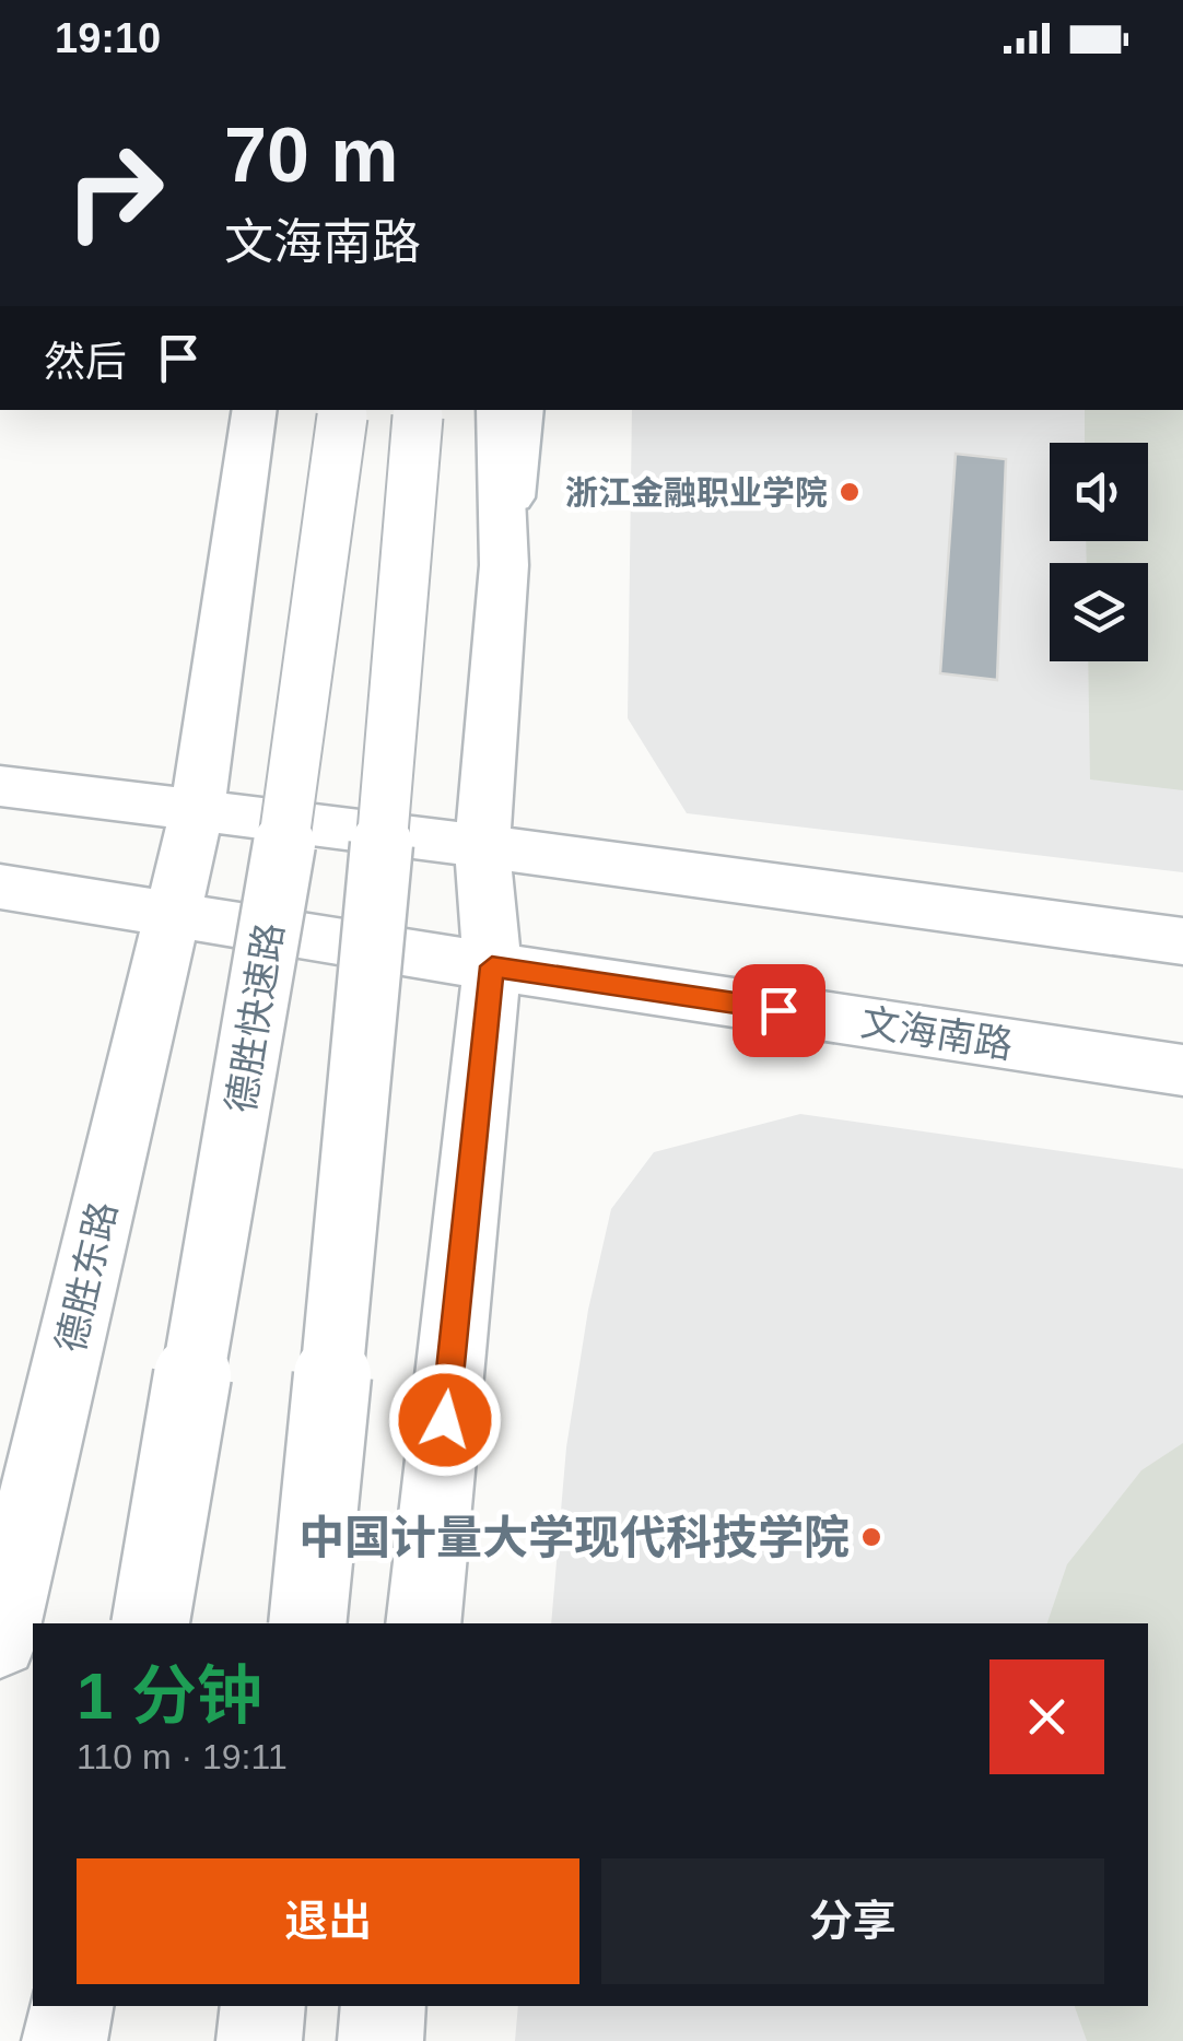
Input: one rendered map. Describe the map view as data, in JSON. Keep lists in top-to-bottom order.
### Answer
{
  "streets": {
    "main road": ["德胜快速路", "文海南路", "德胜东路"]
  },
  "crossings": [
    ["文海南路", "德胜东路"]
  ],
  "places": ["浙江金融职业学院", "中国计量大学现代科技学院"],
  "page": {
    "status": "19:10",
    "turn": ["70 m", "文海南路"],
    "then": "然后",
    "heading": ["1 分钟", "110 m · 19:11"],
    "buttons": ["退出", "分享"]
  }
}
